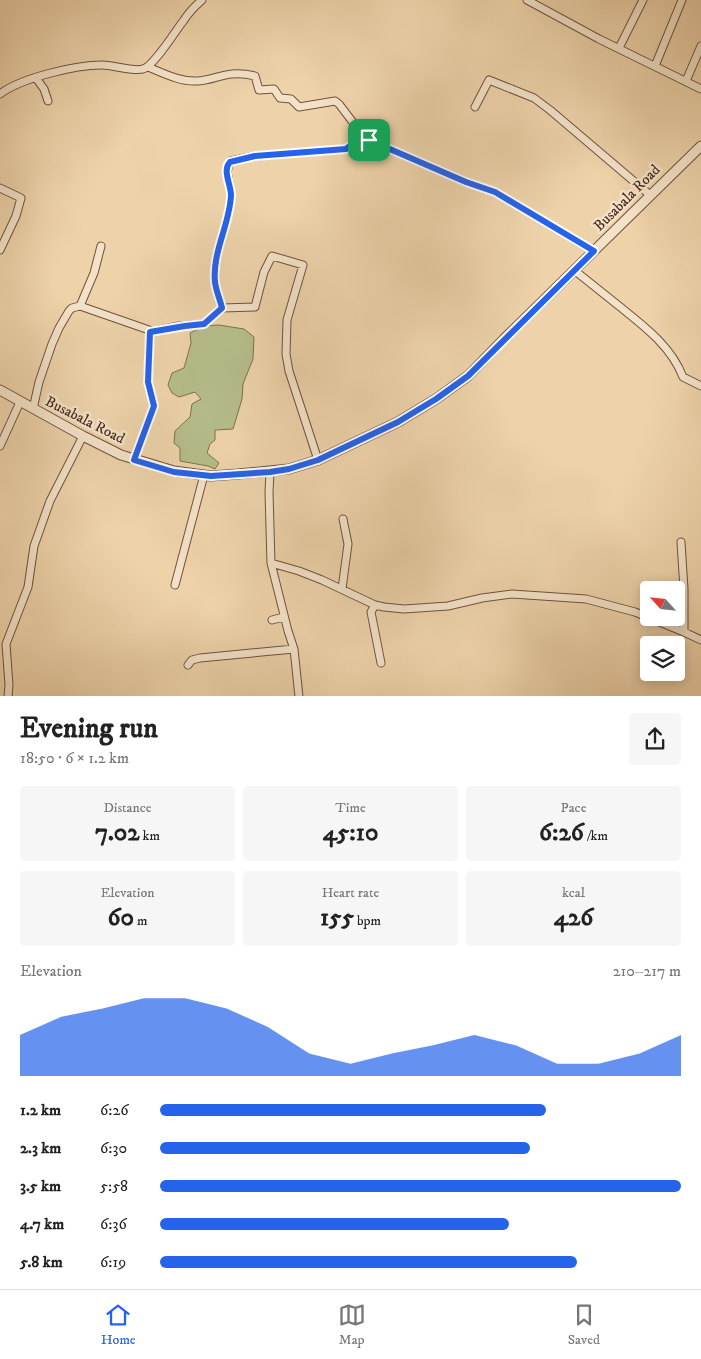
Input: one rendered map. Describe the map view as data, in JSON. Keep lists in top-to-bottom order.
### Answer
{
  "streets": {
    "street": ["Busabala Road"]
  },
  "north": "top left",
  "page": {
    "heading": ["Evening run", "18:50 · 6 × 1.2 km"],
    "stats": [
      ["Distance", "7.02 km"],
      ["Time", "45:10"],
      ["Pace", "6:26 /km"],
      ["Elevation", "60 m"],
      ["Heart rate", "155 bpm"],
      ["kcal", "426"]
    ],
    "chart": ["Elevation", "210–217 m"],
    "list": [
      {
        "name": "1.2 km",
        "note": "6:26"
      },
      {
        "name": "2.3 km",
        "note": "6:30"
      },
      {
        "name": "3.5 km",
        "note": "5:58"
      },
      {
        "name": "4.7 km",
        "note": "6:36"
      },
      {
        "name": "5.8 km",
        "note": "6:19"
      }
    ],
    "tabs": ["Home", "Map", "Saved"]
  }
}
